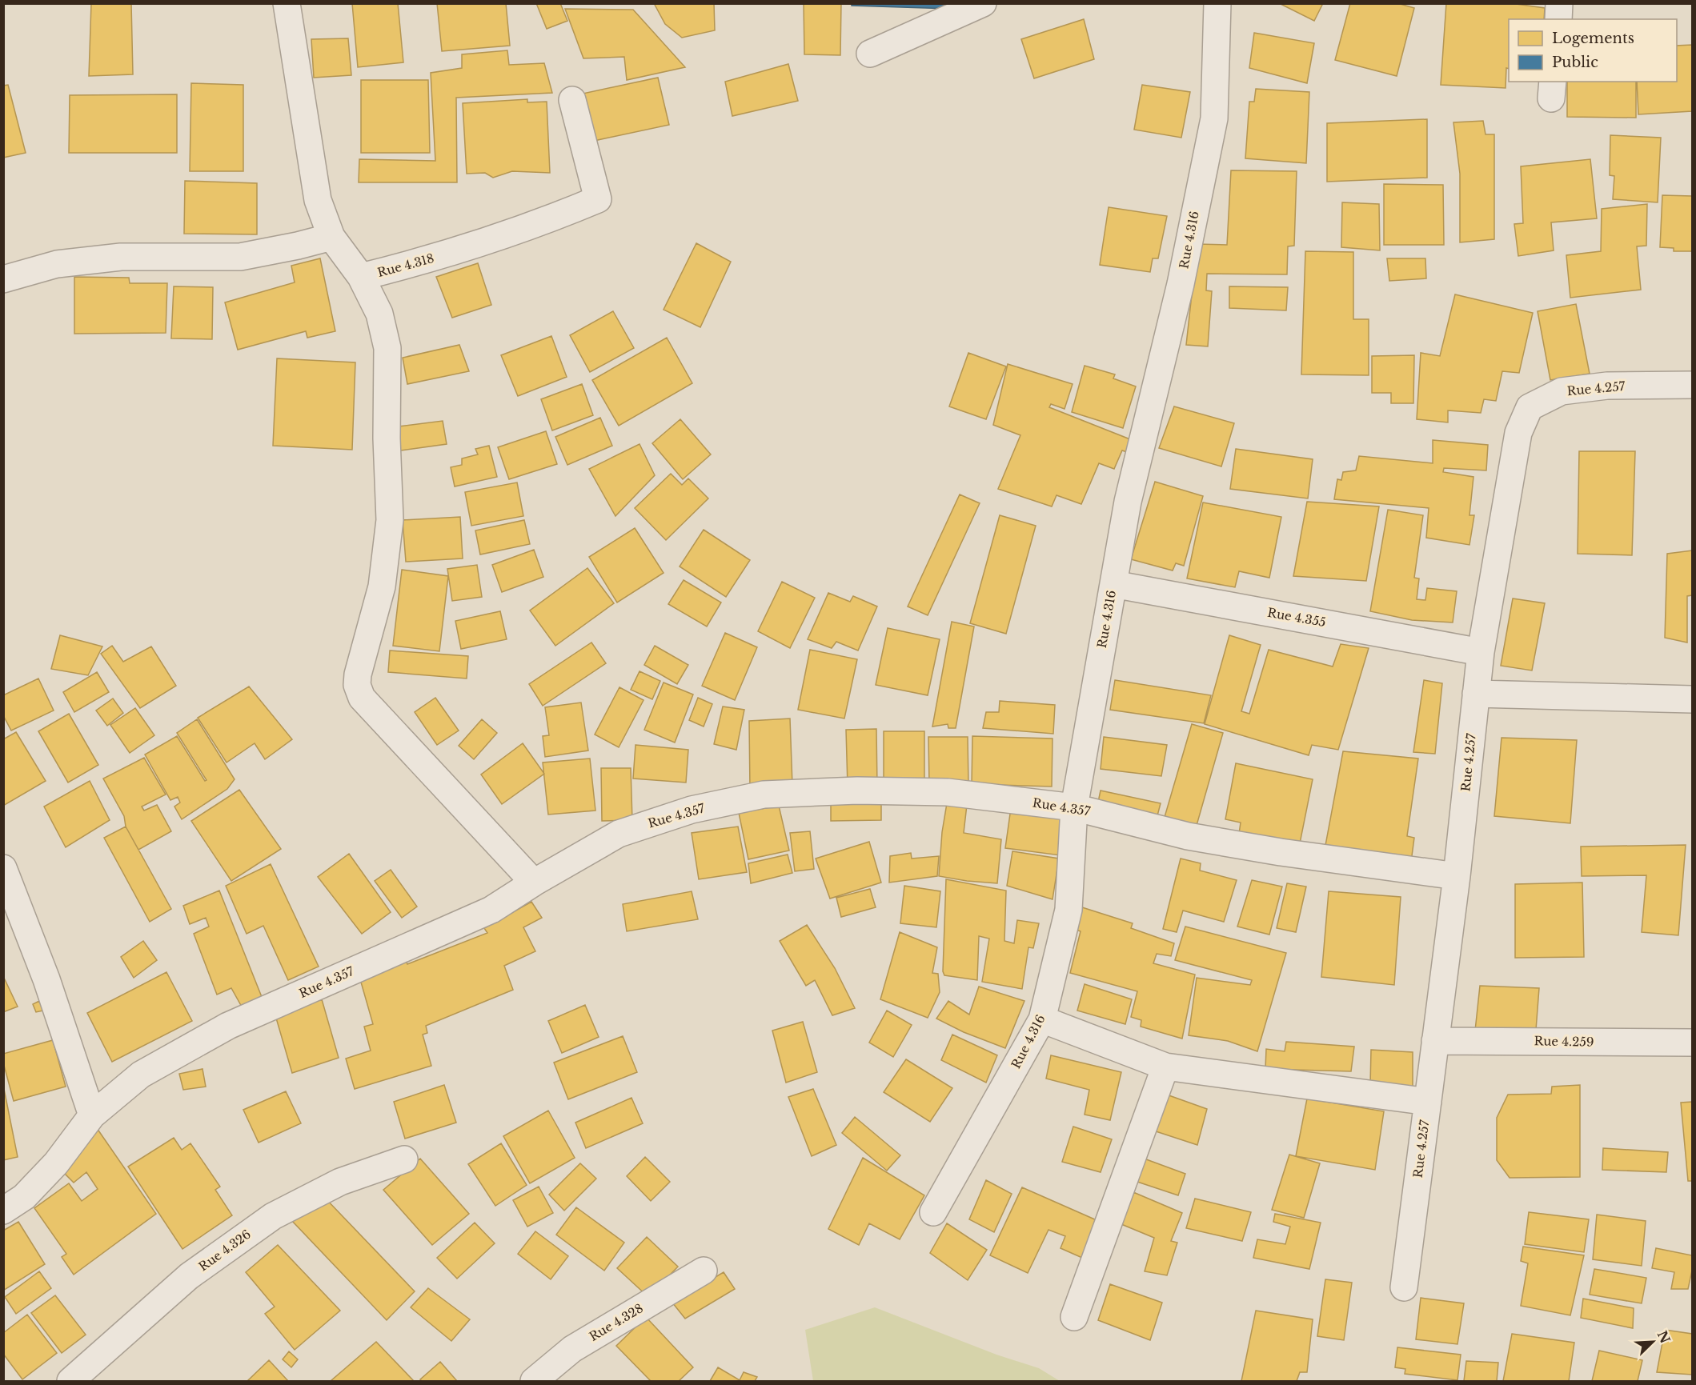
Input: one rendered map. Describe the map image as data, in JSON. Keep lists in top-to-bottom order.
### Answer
{
  "streets": {
    "street": [
      "Rue 4.316",
      "Rue 4.318",
      "Rue 4.257",
      "Rue 4.355",
      "Rue 4.357",
      "Rue 4.259",
      "Rue 4.326",
      "Rue 4.328"
    ]
  },
  "crossings": [
    ["Rue 4.316", "Rue 4.355"],
    ["Rue 4.316", "Rue 4.357"],
    ["Rue 4.257", "Rue 4.355"],
    ["Rue 4.257", "Rue 4.357"],
    ["Rue 4.257", "Rue 4.259"]
  ],
  "legend": ["Logements", "Public"],
  "north": "top right"
}
